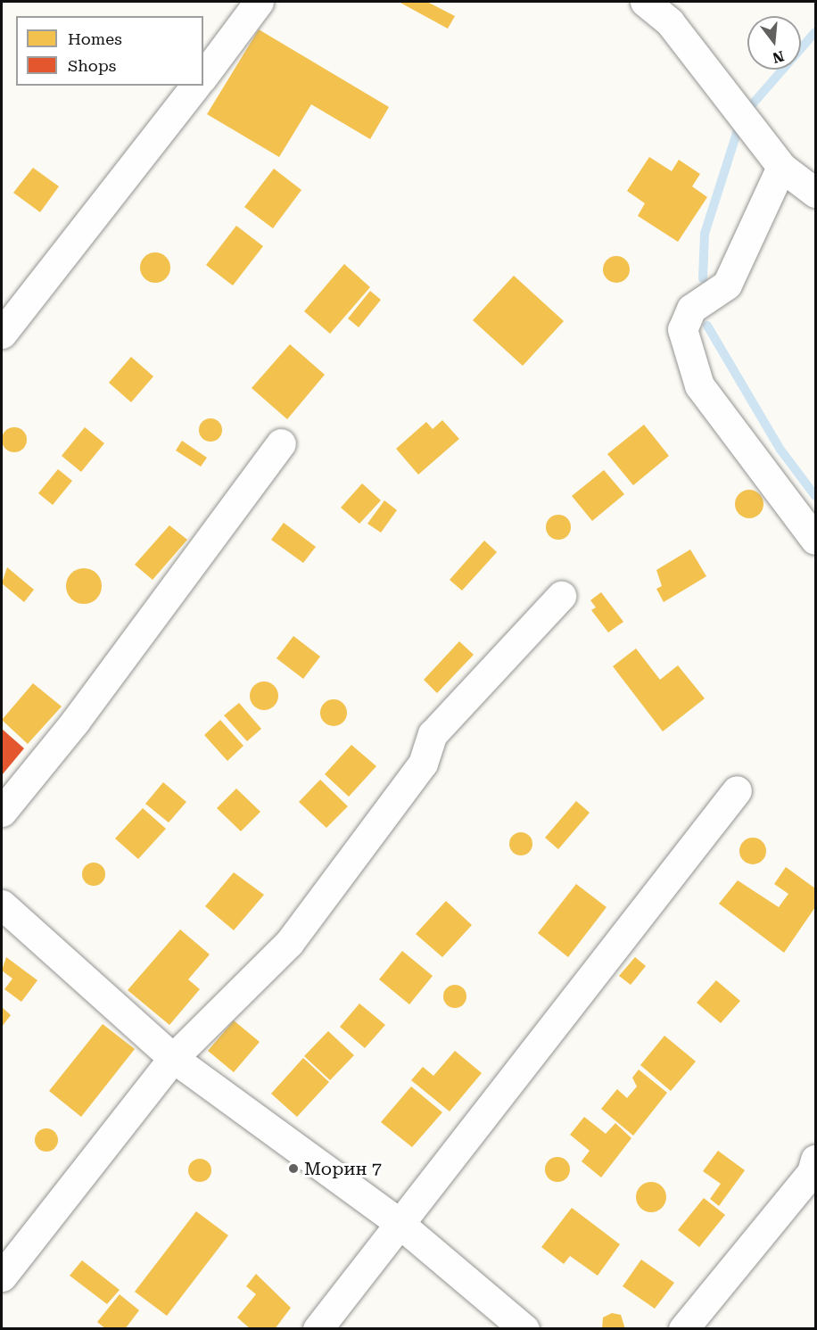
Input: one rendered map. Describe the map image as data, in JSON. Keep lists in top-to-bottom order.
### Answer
{
  "places": ["Морин 7"],
  "legend": ["Homes", "Shops"],
  "north": "bottom"
}
